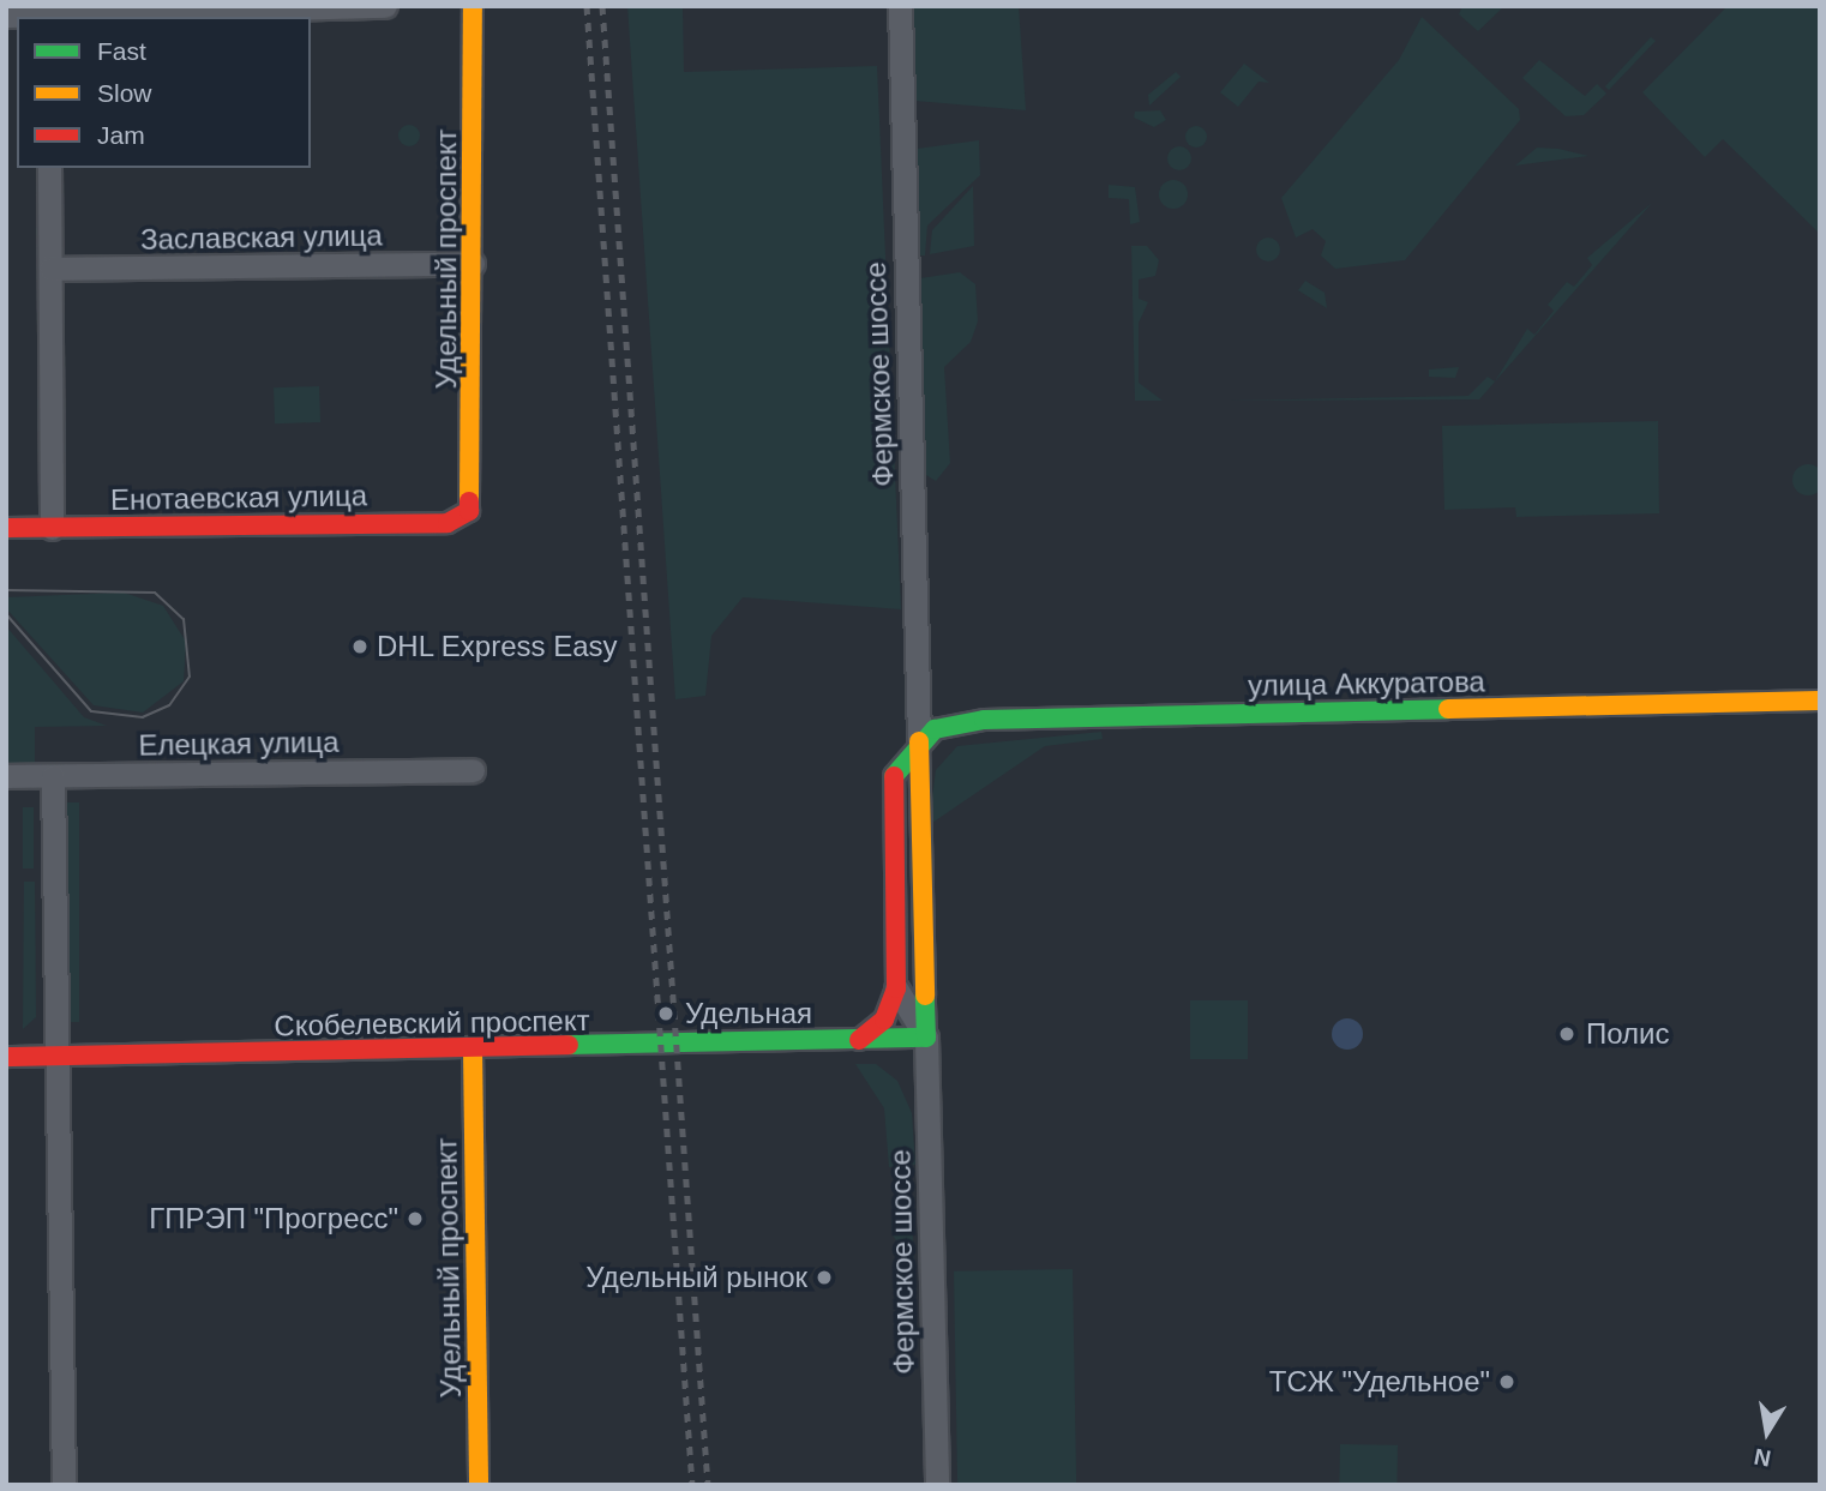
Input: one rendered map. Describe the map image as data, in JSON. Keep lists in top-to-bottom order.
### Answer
{
  "streets": {
    "street": [
      "Заславская улица",
      "Удельный проспект",
      "Фермское шоссе",
      "Енотаевская улица",
      "улица Аккуратова",
      "Елецкая улица",
      "Скобелевский проспект"
    ]
  },
  "crossings": [
    ["Заславская улица", "Удельный проспект"],
    ["Удельный проспект", "Енотаевская улица"],
    ["Удельный проспект", "Скобелевский проспект"],
    ["Фермское шоссе", "улица Аккуратова"],
    ["Фермское шоссе", "Скобелевский проспект"]
  ],
  "places": [
    "DHL Express Easy",
    "Удельная",
    "Полис",
    "ГПРЭП \"Прогресс\"",
    "Удельный рынок",
    "ТСЖ \"Удельное\""
  ],
  "legend": ["Fast", "Slow", "Jam"],
  "north": "bottom"
}
